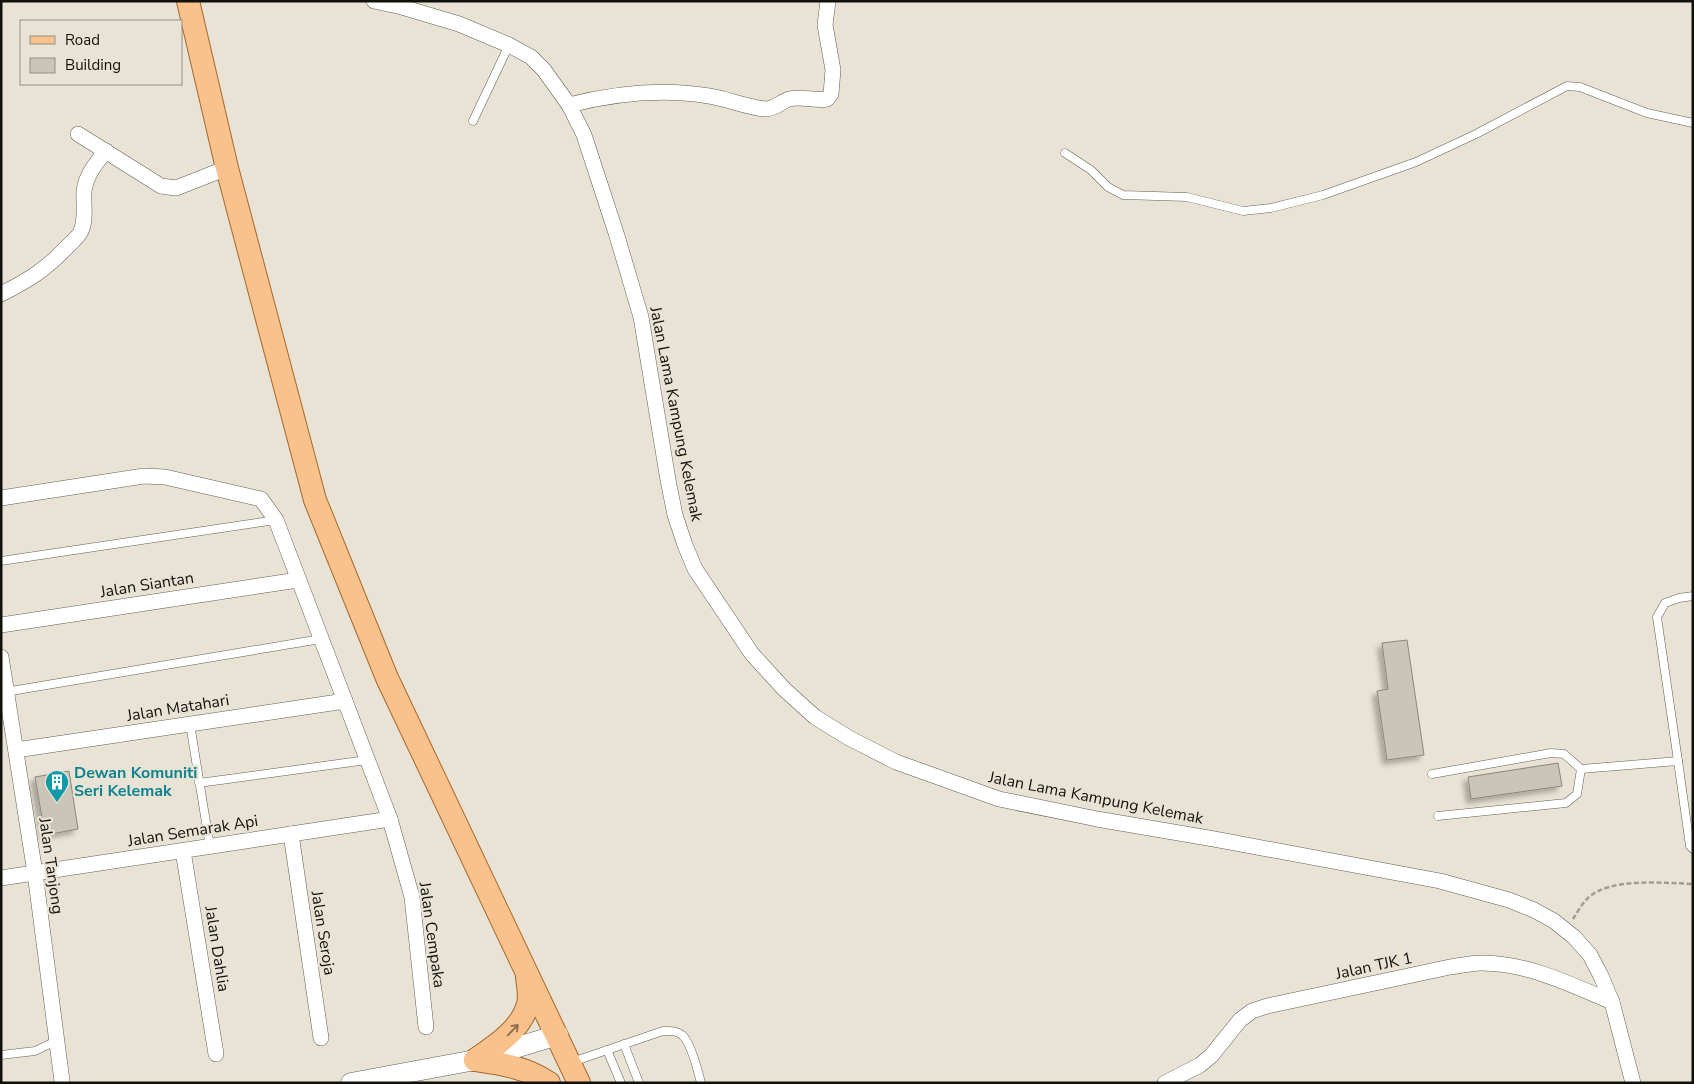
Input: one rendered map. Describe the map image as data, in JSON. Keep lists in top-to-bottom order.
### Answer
{
  "streets": {
    "street": [
      "Jalan Lama Kampung Kelemak",
      "Jalan Siantan",
      "Jalan Matahari",
      "Jalan Semarak Api",
      "Jalan Tanjong",
      "Jalan Seroja",
      "Jalan Cempaka",
      "Jalan Dahlia",
      "Jalan TJK 1"
    ]
  },
  "crossings": [
    ["Jalan Lama Kampung Kelemak", "Jalan TJK 1"],
    ["Jalan Siantan", "Jalan Cempaka"],
    ["Jalan Matahari", "Jalan Tanjong"],
    ["Jalan Matahari", "Jalan Cempaka"],
    ["Jalan Semarak Api", "Jalan Tanjong"],
    ["Jalan Semarak Api", "Jalan Seroja"],
    ["Jalan Semarak Api", "Jalan Cempaka"],
    ["Jalan Semarak Api", "Jalan Dahlia"]
  ],
  "places": {
    "building": ["Dewan Komuniti Seri Kelemak"]
  },
  "legend": ["Road", "Building"]
}
